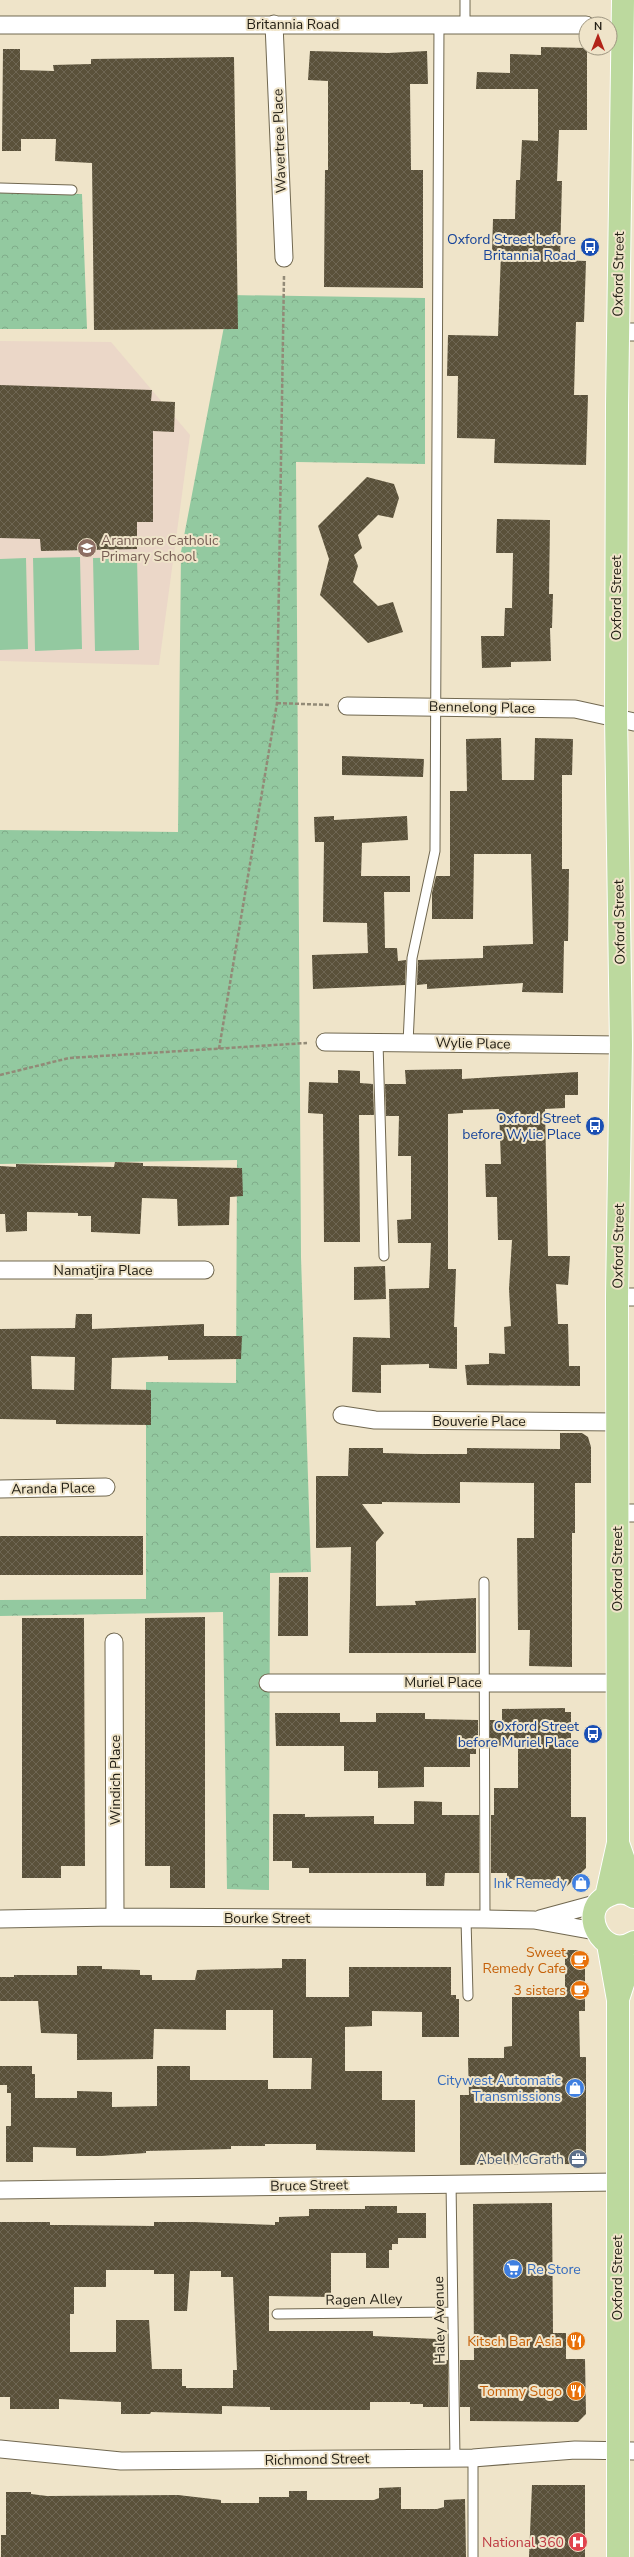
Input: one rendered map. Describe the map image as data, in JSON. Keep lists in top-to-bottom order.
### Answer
{
  "streets": {
    "main road": ["Oxford Street"],
    "street": [
      "Britannia Road",
      "Wavertree Place",
      "Bennelong Place",
      "Wylie Place",
      "Namatjira Place",
      "Bouverie Place",
      "Aranda Place",
      "Muriel Place",
      "Windich Place",
      "Bourke Street",
      "Bruce Street",
      "Richmond Street"
    ],
    "lane": ["Ragen Alley", "Haley Avenue"]
  },
  "crossings": [
    ["Britannia Road", "Wavertree Place"],
    ["Oxford Street", "Bennelong Place"],
    ["Oxford Street", "Wylie Place"],
    ["Oxford Street", "Bouverie Place"],
    ["Oxford Street", "Muriel Place"],
    ["Oxford Street", "Bourke Street"],
    ["Oxford Street", "Bruce Street"],
    ["Oxford Street", "Richmond Street"],
    ["Windich Place", "Bourke Street"],
    ["Bruce Street", "Haley Avenue"],
    ["Ragen Alley", "Haley Avenue"],
    ["Haley Avenue", "Richmond Street"]
  ],
  "places": {
    "bus stop": ["Oxford Street before Britannia Road", "Oxford Street before Wylie Place", "Oxford Street before Muriel Place"],
    "school or university": ["Aranmore Catholic Primary School"],
    "shop": ["Ink Remedy", "Citywest Automatic Transmissions"],
    "cafe": ["Sweet Remedy Cafe", "3 sisters"],
    "office": ["Abel McGrath"],
    "supermarket": ["Re Store"],
    "restaurant": ["Kitsch Bar Asia", "Tommy Sugo"],
    "hospital": ["National 360"]
  },
  "north": "top"
}
